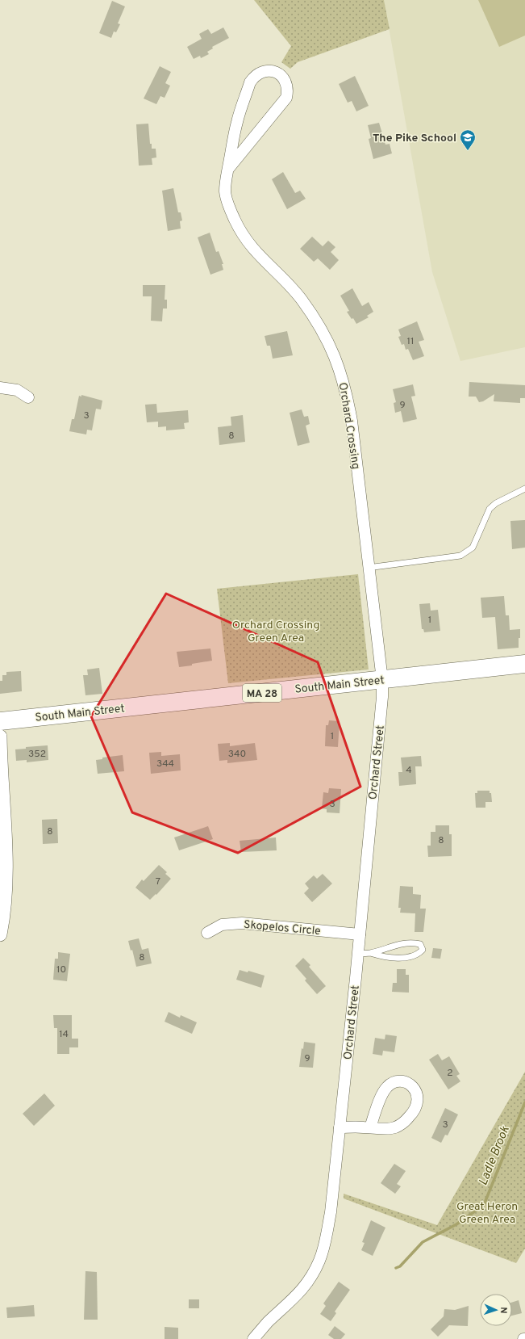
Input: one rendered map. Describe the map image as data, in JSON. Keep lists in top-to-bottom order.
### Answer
{
  "streets": {
    "main road": ["South Main Street", "MA 28"],
    "street": ["Orchard Crossing", "Orchard Street", "Skopelos Circle"]
  },
  "crossings": [
    ["Orchard Crossing", "South Main Street"],
    ["Orchard Crossing", "Orchard Street"],
    ["South Main Street", "Orchard Street"],
    ["Orchard Street", "Skopelos Circle"]
  ],
  "water": ["Ladle Brook"],
  "parks": ["Orchard Crossing Green Area", "Great Heron Green Area"],
  "places": {
    "school or university": ["The Pike School"]
  },
  "house_numbers": [
    "11",
    "9",
    "3",
    "8",
    "1",
    "1",
    "352",
    "340",
    "344",
    "4",
    "3",
    "8",
    "8",
    "7",
    "8",
    "10",
    "14",
    "9",
    "2",
    "3"
  ],
  "north": "right"
}
